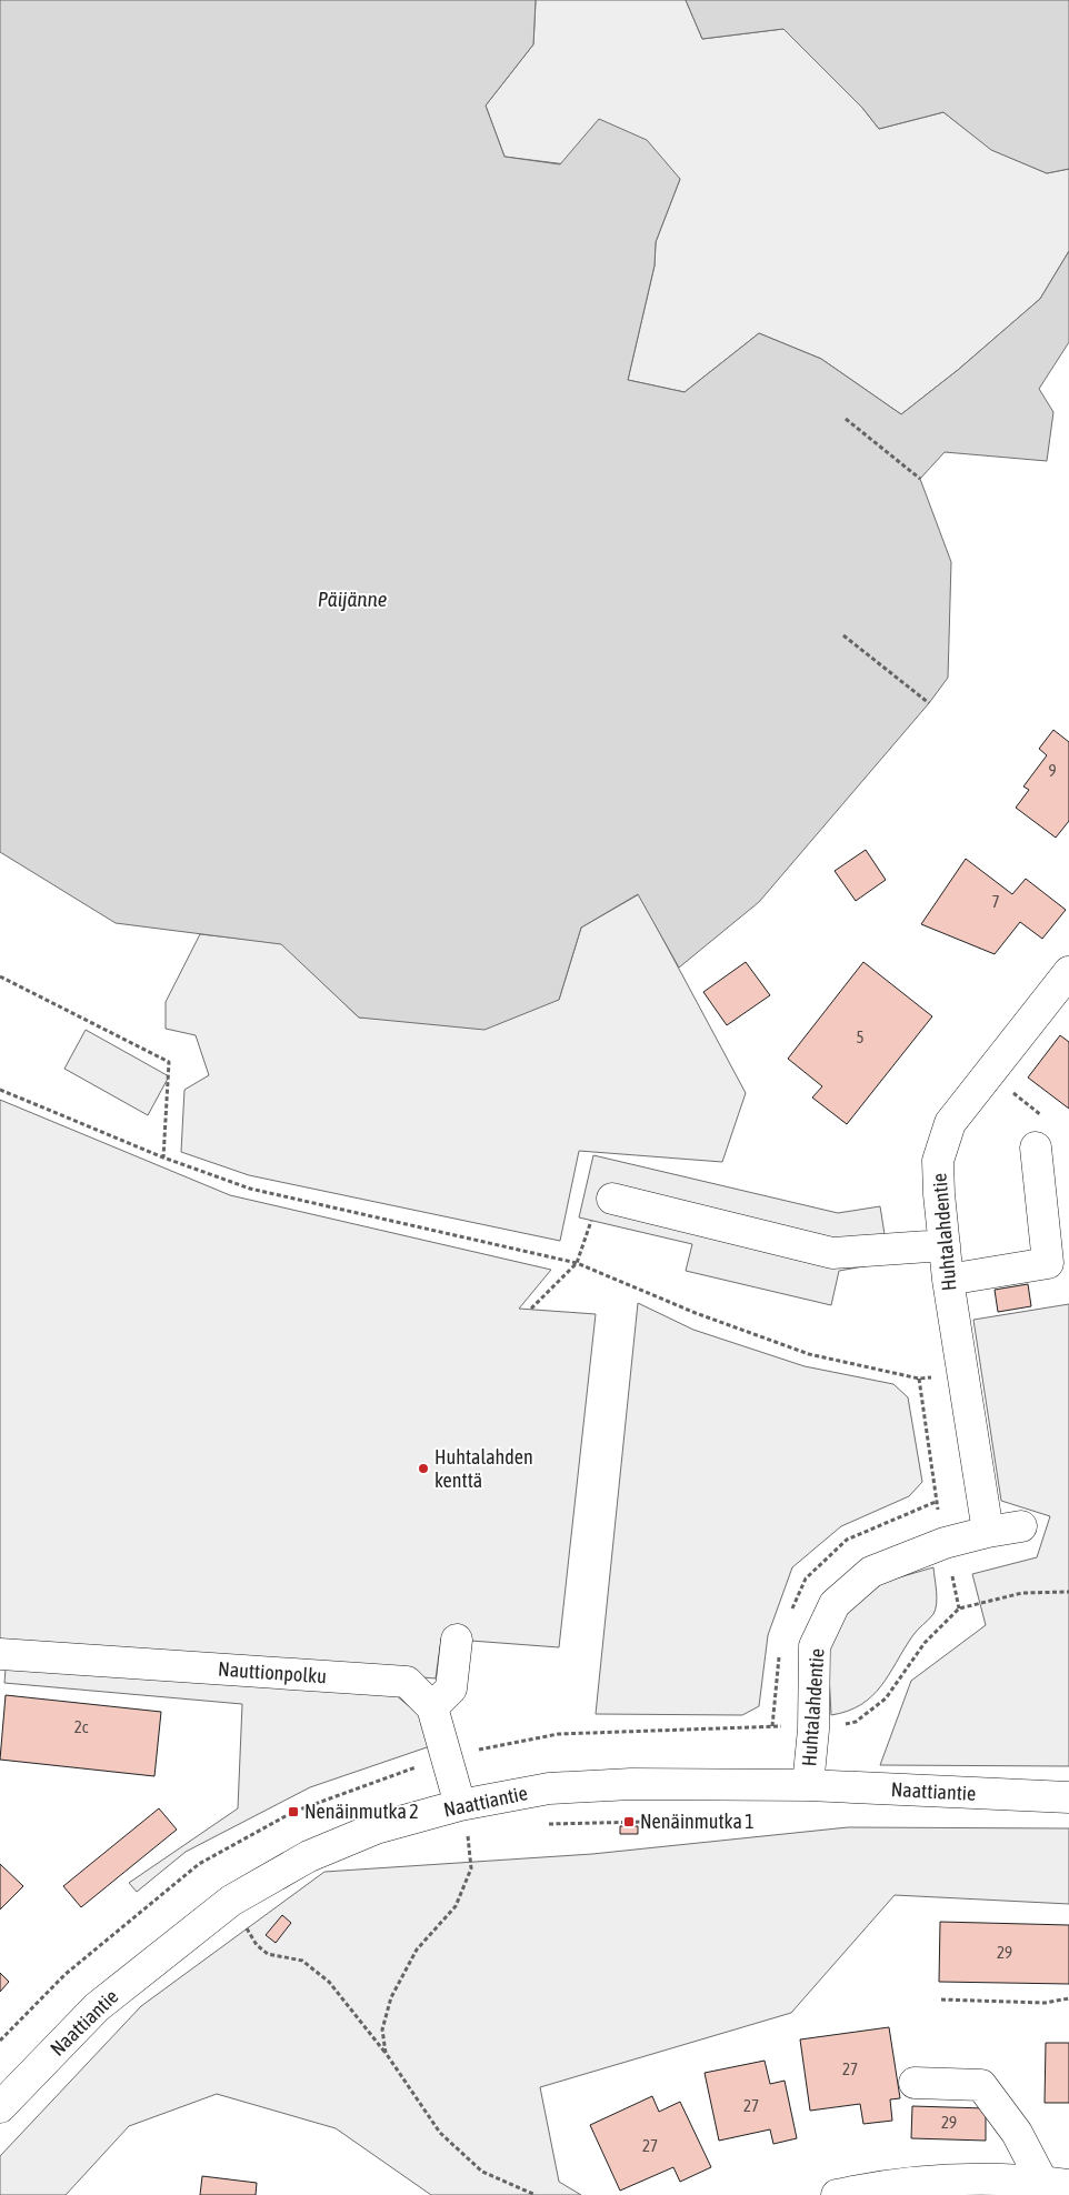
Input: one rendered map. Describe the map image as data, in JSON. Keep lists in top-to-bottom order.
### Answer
{
  "streets": {
    "street": ["Huhtalahdentie", "Nauttionpolku", "Naattiantie"]
  },
  "crossings": [
    ["Huhtalahdentie", "Naattiantie"],
    ["Nauttionpolku", "Naattiantie"]
  ],
  "water": ["Päijänne"],
  "places": {
    "other": ["Huhtalahden kenttä"],
    "transit": ["Nenäinmutka 2", "Nenäinmutka 1"]
  },
  "house_numbers": [
    "9",
    "7",
    "5",
    "2c",
    "29",
    "27",
    "27",
    "29",
    "27"
  ]
}
